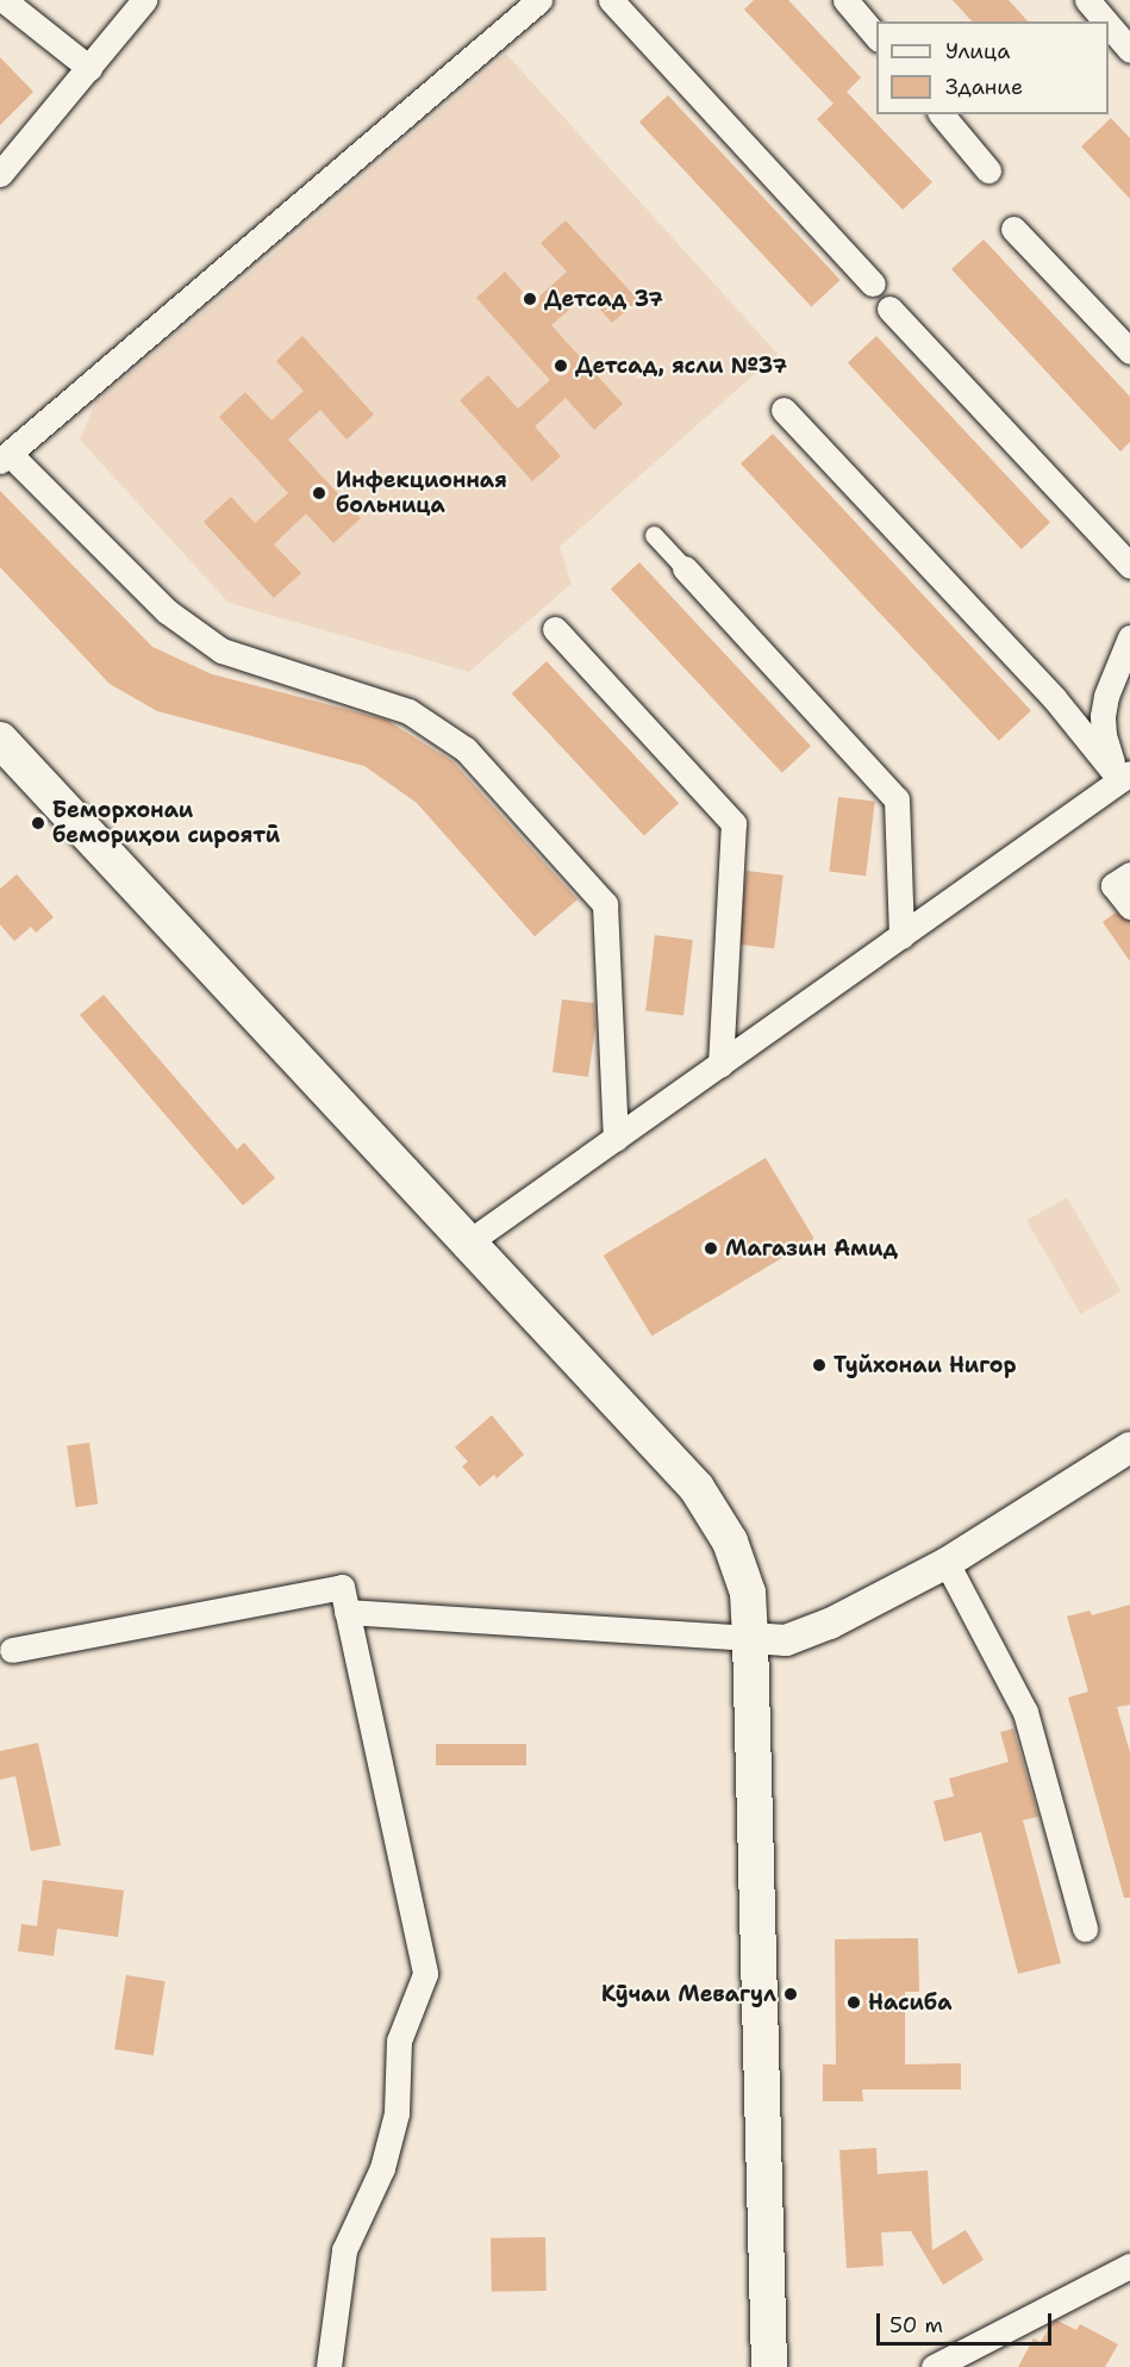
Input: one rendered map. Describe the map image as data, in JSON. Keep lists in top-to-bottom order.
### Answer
{
  "places": [
    "Детсад 37",
    "Детсад, ясли №37",
    "Инфекционная больница",
    "Беморхонаи бемориҳои сироятӣ",
    "Магазин Амид",
    "Туйхонаи Нигор",
    "Кӯчаи Мевагул",
    "Насиба"
  ],
  "legend": ["Улица", "Здание"],
  "scale_bar": "50 m"
}
